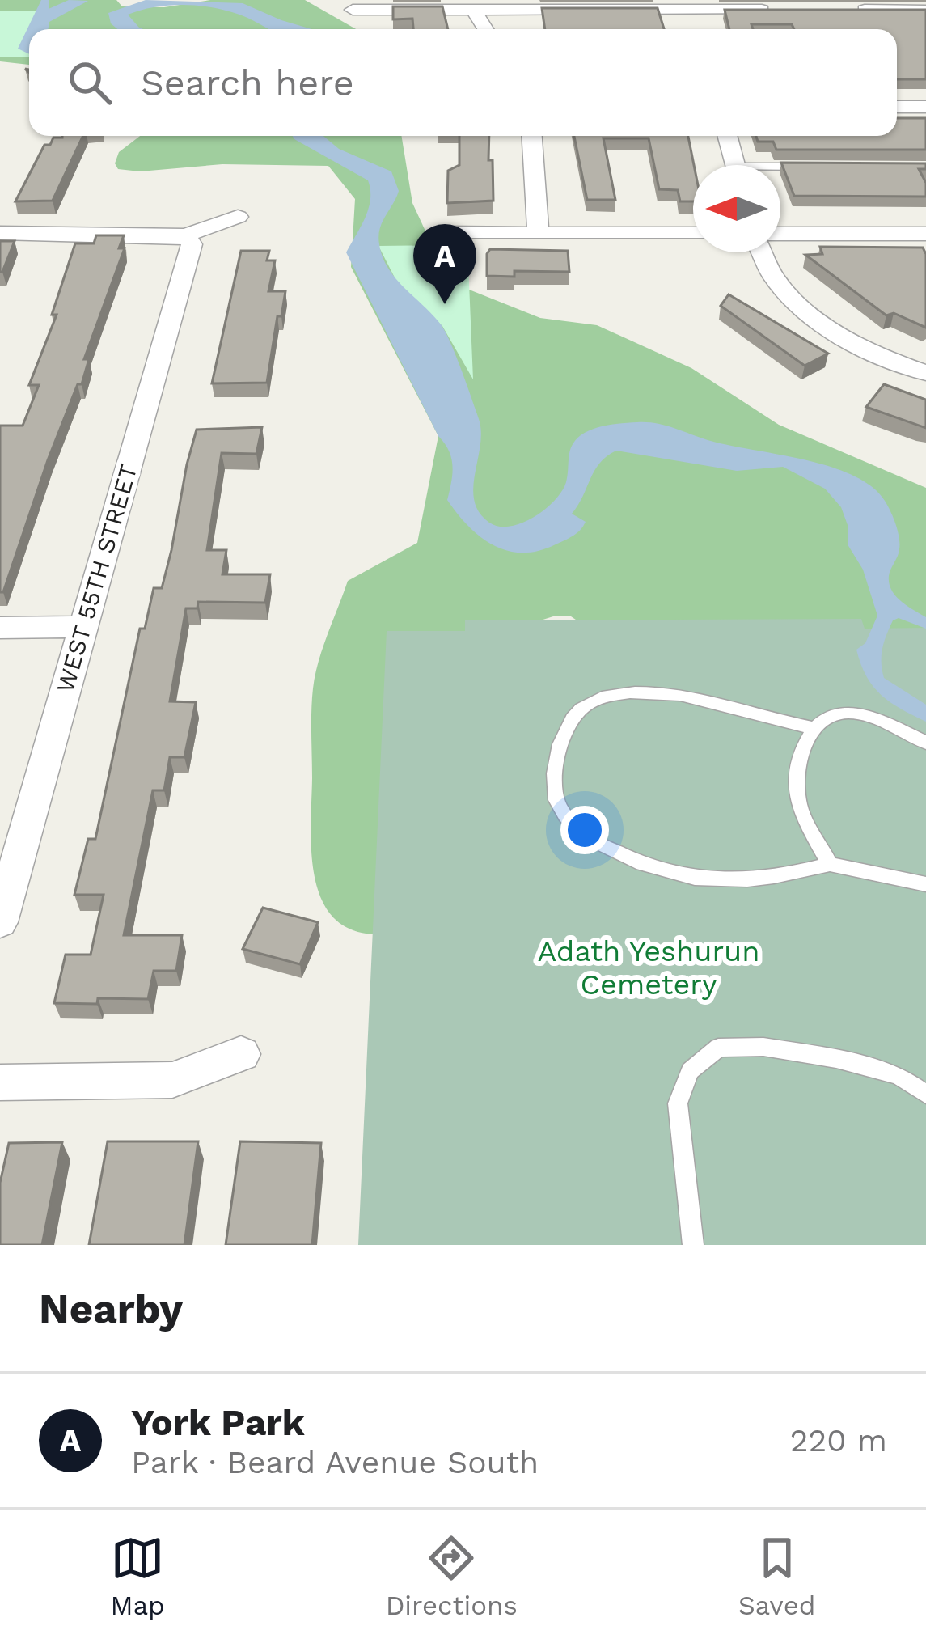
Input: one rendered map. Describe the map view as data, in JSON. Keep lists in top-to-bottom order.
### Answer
{
  "streets": {
    "street": ["WEST 55TH STREET"]
  },
  "parks": ["Adath Yeshurun Cemetery"],
  "north": "left",
  "page": {
    "search": "Search here",
    "pins": "A",
    "heading": "Nearby",
    "list": [
      {
        "mark": "A",
        "name": "York Park",
        "note": "Park · Beard Avenue South",
        "value": "220 m"
      }
    ],
    "nav": ["Map", "Directions", "Saved"]
  }
}
